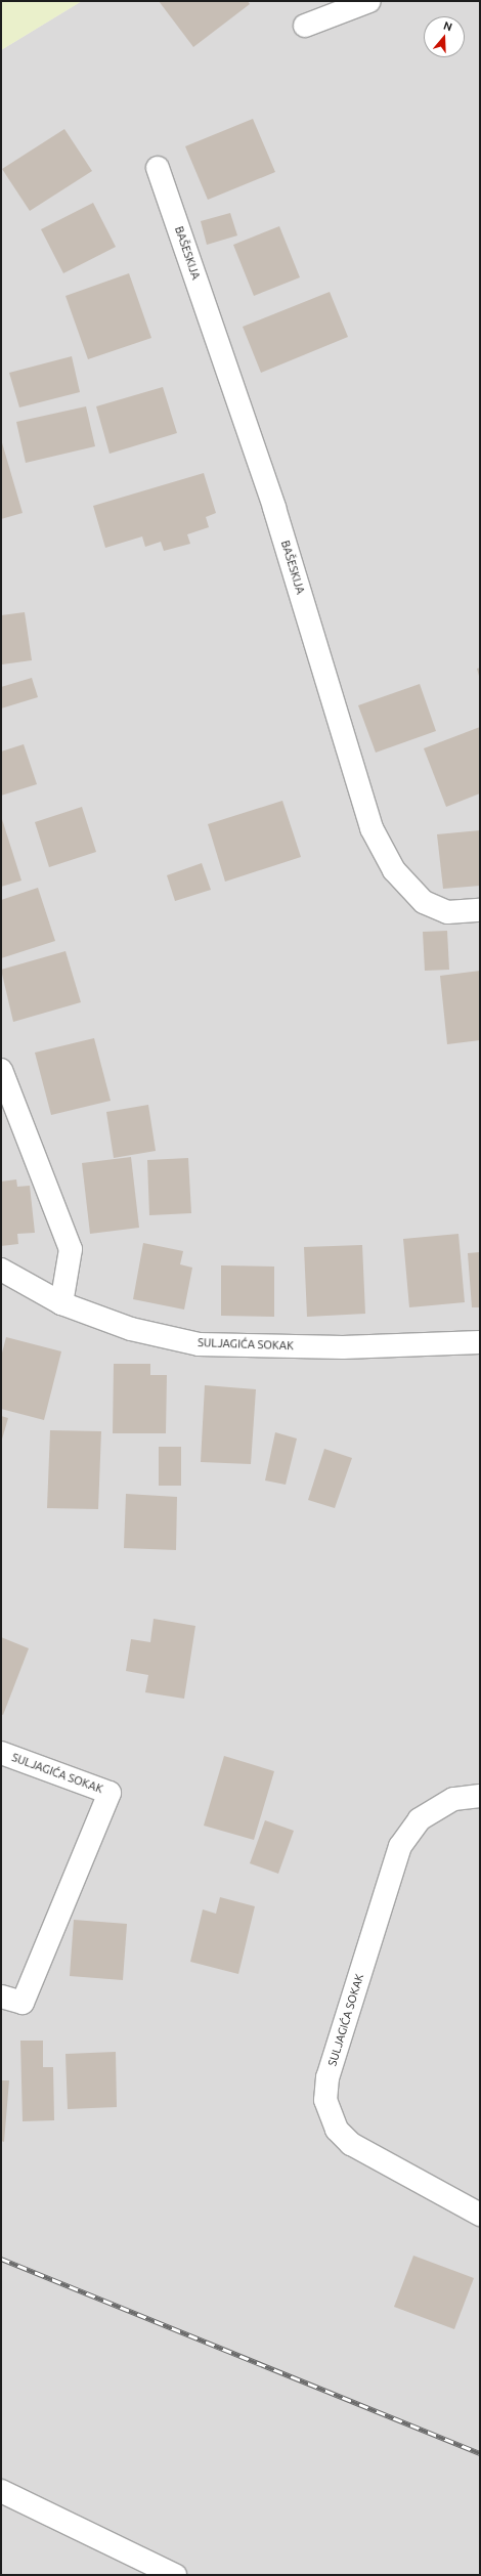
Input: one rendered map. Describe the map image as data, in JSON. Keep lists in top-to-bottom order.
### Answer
{
  "streets": {
    "street": ["BAŠESKIJA", "SULJAGIĆA SOKAK"]
  },
  "north": "top"
}
